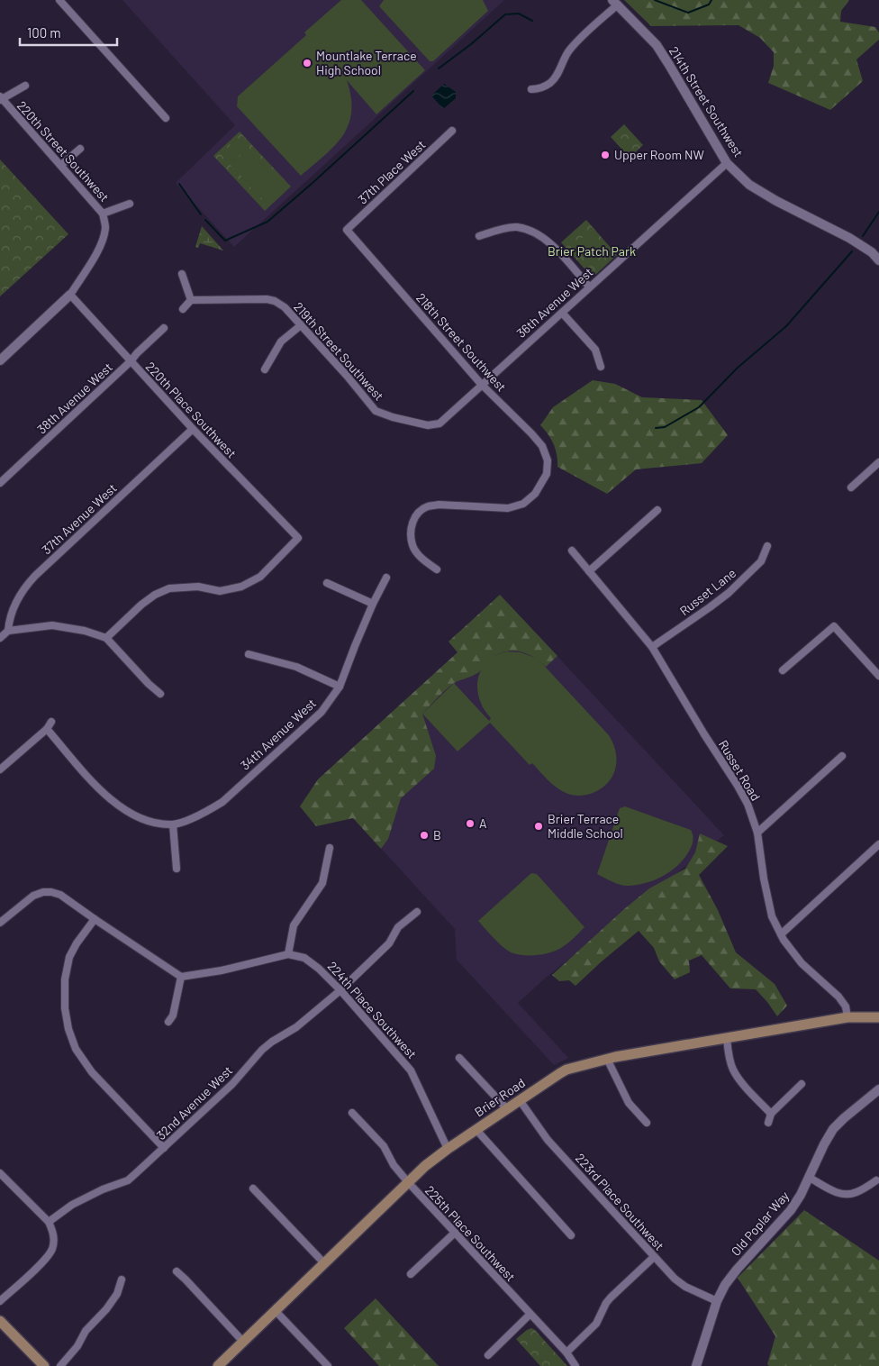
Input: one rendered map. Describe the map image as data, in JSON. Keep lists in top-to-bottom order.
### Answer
{
  "streets": {
    "main road": ["Brier Road"],
    "street": [
      "214th Street Southwest",
      "220th Street Southwest",
      "37th Place West",
      "36th Avenue West",
      "218th Street Southwest",
      "219th Street Southwest",
      "38th Avenue West",
      "220th Place Southwest",
      "37th Avenue West",
      "Russet Lane",
      "34th Avenue West",
      "Russet Road",
      "224th Place Southwest",
      "32nd Avenue West",
      "223rd Place Southwest",
      "Old Poplar Way",
      "225th Place Southwest"
    ]
  },
  "crossings": [
    ["214th Street Southwest", "36th Avenue West"],
    ["220th Street Southwest", "220th Place Southwest"],
    ["37th Place West", "218th Street Southwest"],
    ["36th Avenue West", "218th Street Southwest"],
    ["36th Avenue West", "219th Street Southwest"],
    ["38th Avenue West", "220th Place Southwest"],
    ["220th Place Southwest", "37th Avenue West"],
    ["Russet Lane", "Russet Road"],
    ["Russet Road", "Brier Road"],
    ["224th Place Southwest", "Brier Road"],
    ["224th Place Southwest", "32nd Avenue West"],
    ["Brier Road", "223rd Place Southwest"],
    ["Brier Road", "225th Place Southwest"],
    ["223rd Place Southwest", "Old Poplar Way"]
  ],
  "parks": ["Brier Patch Park"],
  "places": [
    "Mountlake Terrace High School",
    "Upper Room NW",
    "A",
    "Brier Terrace Middle School",
    "B"
  ],
  "scale_bar": "100 m"
}
